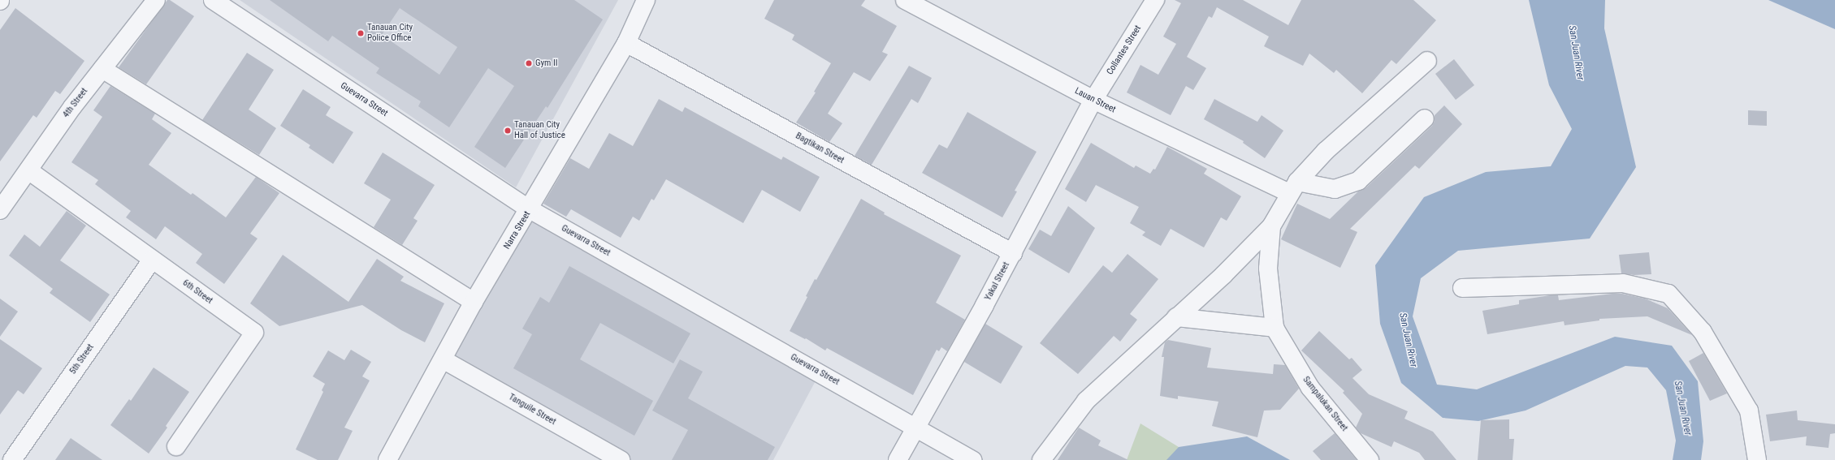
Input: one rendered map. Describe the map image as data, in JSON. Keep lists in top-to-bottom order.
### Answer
{
  "streets": {
    "street": [
      "Collantes Street",
      "Guevarra Street",
      "Lauan Street",
      "4th Street",
      "Bagtikan Street",
      "Narra Street",
      "Yakal Street",
      "6th Street",
      "5th Street",
      "Sampalukan Street",
      "Tanguile Street"
    ]
  },
  "crossings": [
    ["Collantes Street", "Lauan Street"],
    ["Collantes Street", "Yakal Street"],
    ["Guevarra Street", "Narra Street"],
    ["Guevarra Street", "Yakal Street"],
    ["Lauan Street", "Yakal Street"],
    ["4th Street", "6th Street"],
    ["Bagtikan Street", "Narra Street"],
    ["Bagtikan Street", "Yakal Street"],
    ["Narra Street", "Tanguile Street"],
    ["6th Street", "5th Street"]
  ],
  "water": ["San Juan River"],
  "places": ["Tanauan City Police Office", "Gym II", "Tanauan City Hall of Justice"]
}
